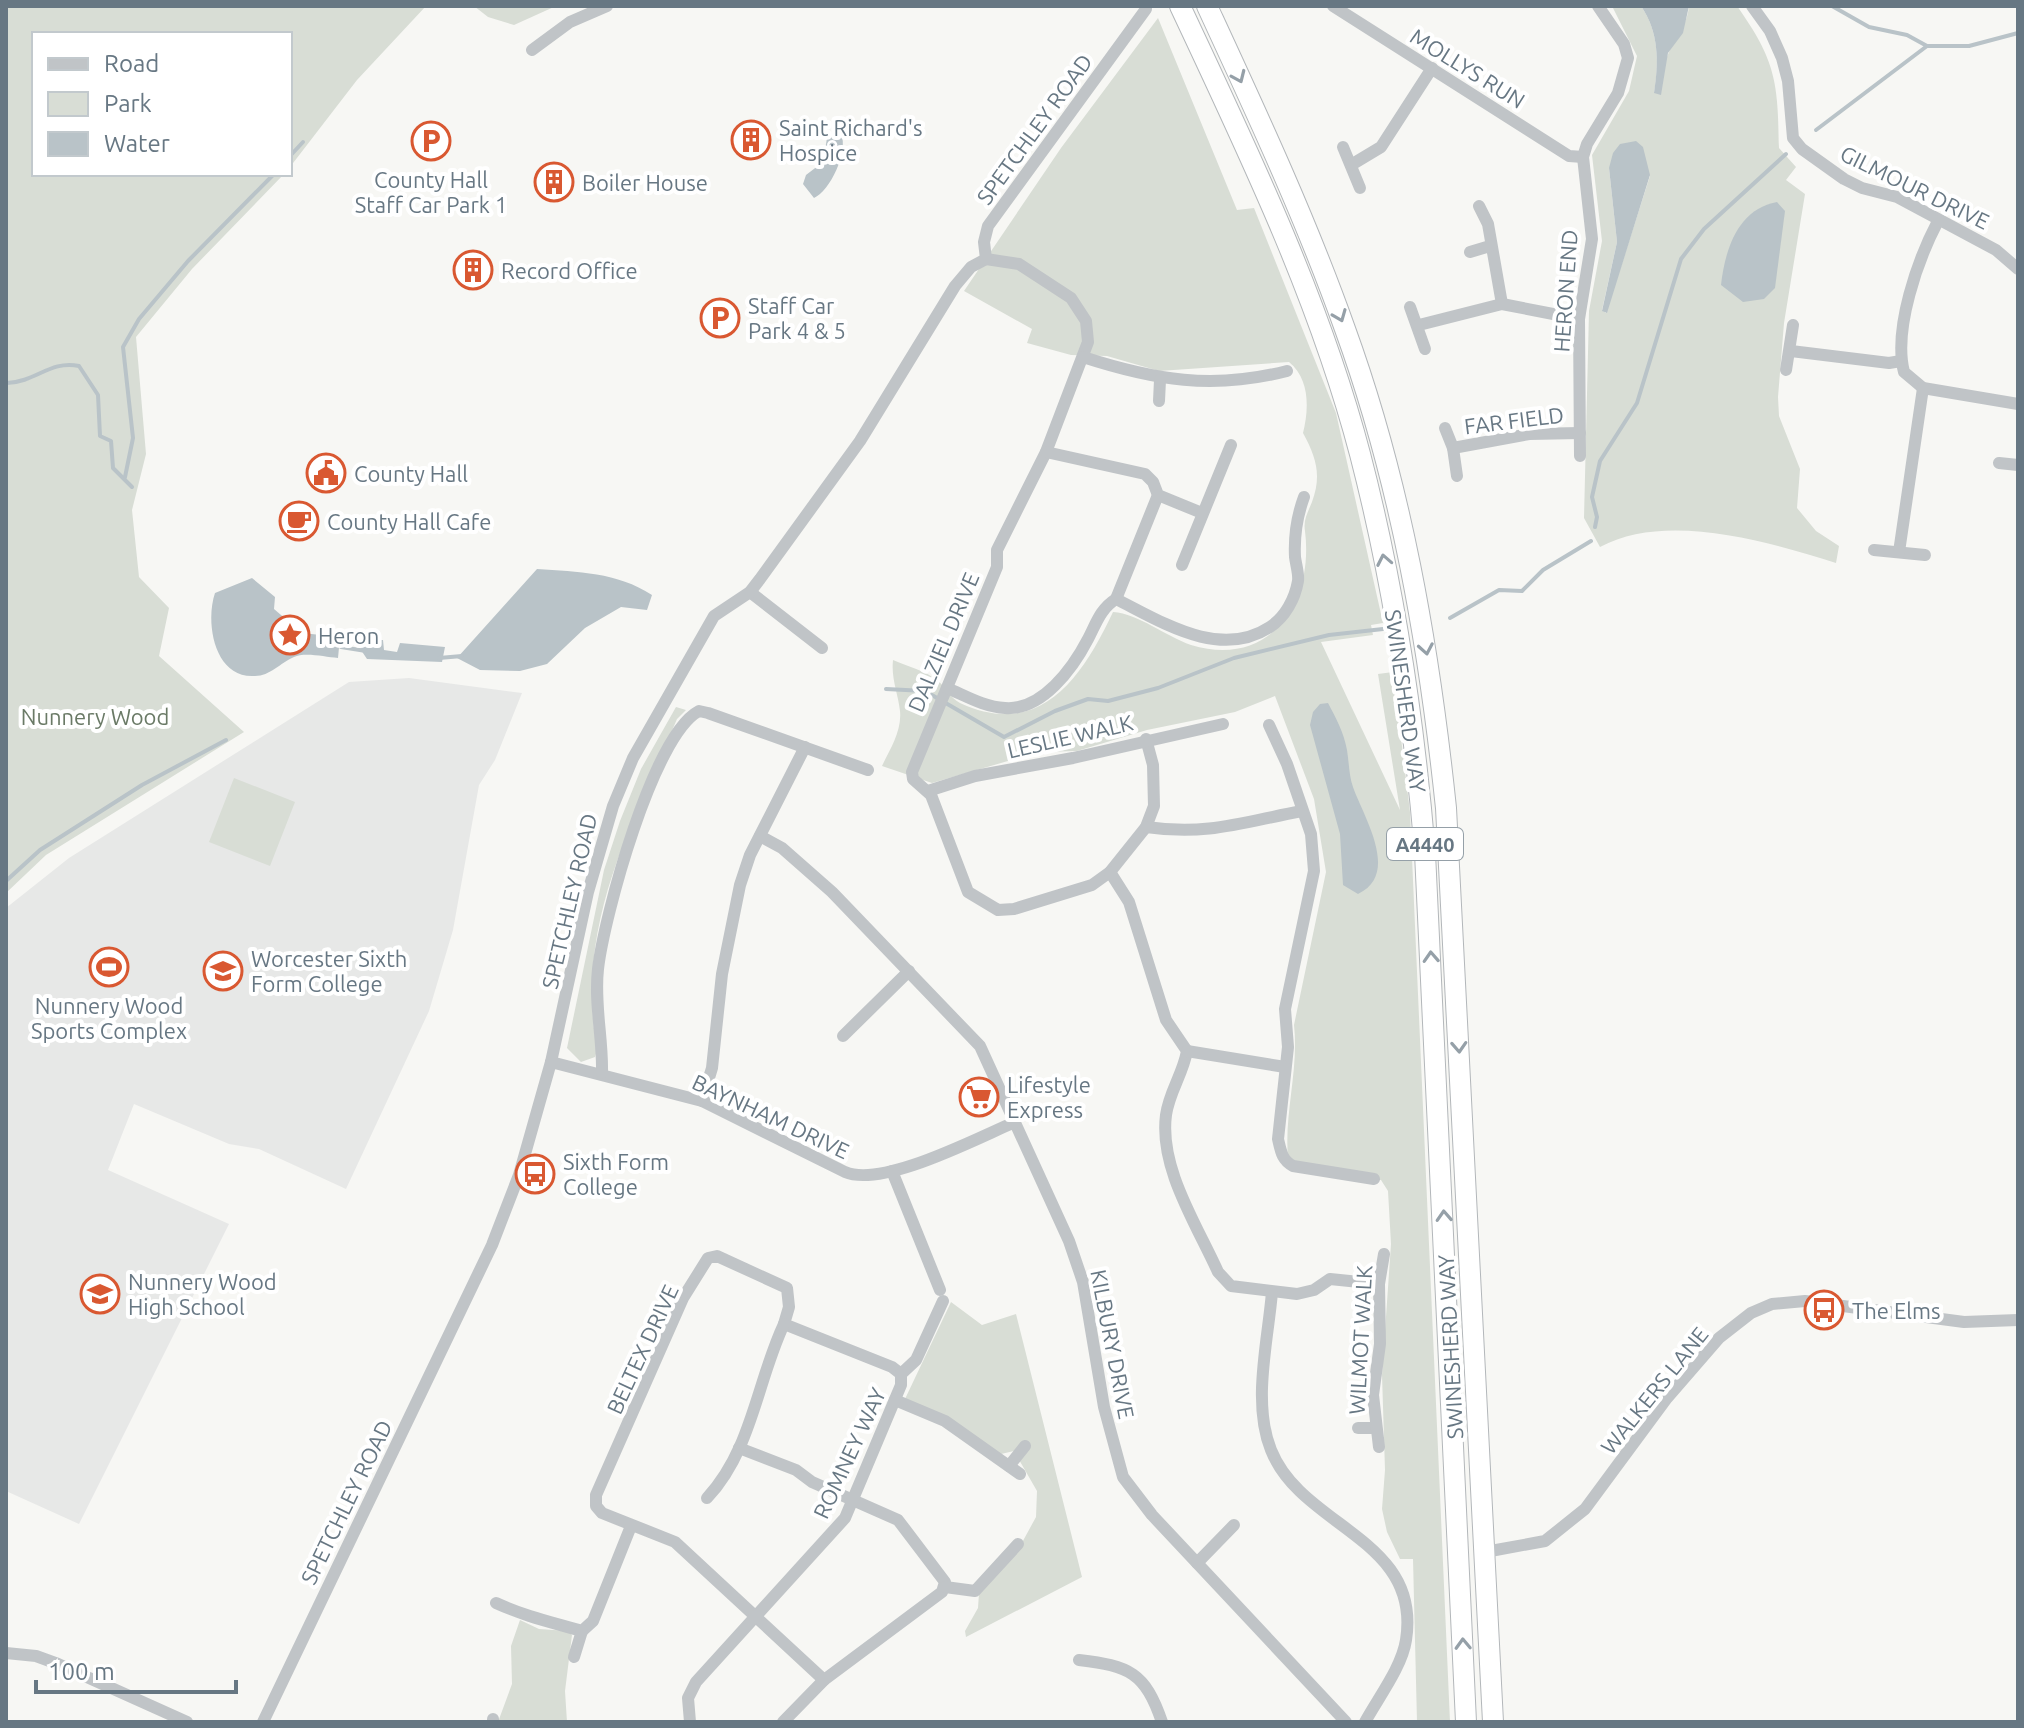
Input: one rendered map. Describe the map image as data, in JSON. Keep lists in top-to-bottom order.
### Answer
{
  "streets": {
    "highway": ["SWINESHERD WAY", "A4440"],
    "street": [
      "MOLLYS RUN",
      "SPETCHLEY ROAD",
      "GILMOUR DRIVE",
      "HERON END",
      "FAR FIELD",
      "DALZIEL DRIVE",
      "LESLIE WALK",
      "BAYNHAM DRIVE",
      "WILMOT WALK",
      "KILBURY DRIVE",
      "BELTEX DRIVE",
      "WALKERS LANE",
      "ROMNEY WAY"
    ]
  },
  "crossings": [
    ["MOLLYS RUN", "HERON END"],
    ["SPETCHLEY ROAD", "DALZIEL DRIVE"],
    ["SPETCHLEY ROAD", "BAYNHAM DRIVE"],
    ["HERON END", "FAR FIELD"],
    ["DALZIEL DRIVE", "LESLIE WALK"],
    ["SWINESHERD WAY", "WALKERS LANE"],
    ["BAYNHAM DRIVE", "KILBURY DRIVE"],
    ["BAYNHAM DRIVE", "ROMNEY WAY"],
    ["BELTEX DRIVE", "ROMNEY WAY"]
  ],
  "parks": ["Nunnery Wood"],
  "places": {
    "building": ["Saint Richard's Hospice", "Boiler House", "Record Office"],
    "parking": ["County Hall Staff Car Park 1", "Staff Car Park 4 & 5"],
    "public building": ["County Hall"],
    "cafe": ["County Hall Cafe"],
    "place": ["Heron"],
    "sports": ["Nunnery Wood Sports Complex"],
    "school or university": ["Worcester Sixth Form College", "Nunnery Wood High School"],
    "supermarket": ["Lifestyle Express"],
    "bus stop": ["Sixth Form College", "The Elms"]
  },
  "legend": ["Road", "Park", "Water"],
  "scale_bar": "100 m"
}
